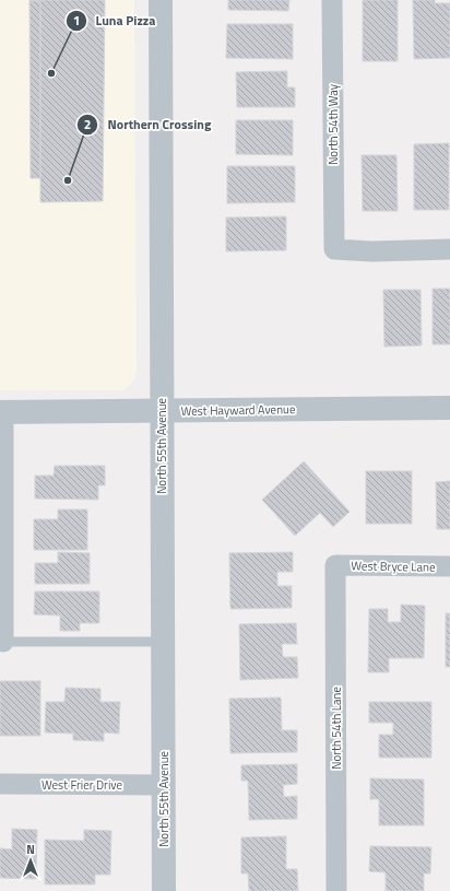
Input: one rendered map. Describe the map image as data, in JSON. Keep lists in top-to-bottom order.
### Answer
{
  "streets": {
    "street": [
      "North 54th Way",
      "West Hayward Avenue",
      "North 55th Avenue",
      "West Bryce Lane",
      "North 54th Lane",
      "West Frier Drive"
    ]
  },
  "crossings": [
    ["West Hayward Avenue", "North 55th Avenue"],
    ["North 55th Avenue", "West Frier Drive"],
    ["West Bryce Lane", "North 54th Lane"]
  ],
  "places": ["Luna Pizza", "Northern Crossing"],
  "north": "top"
}
